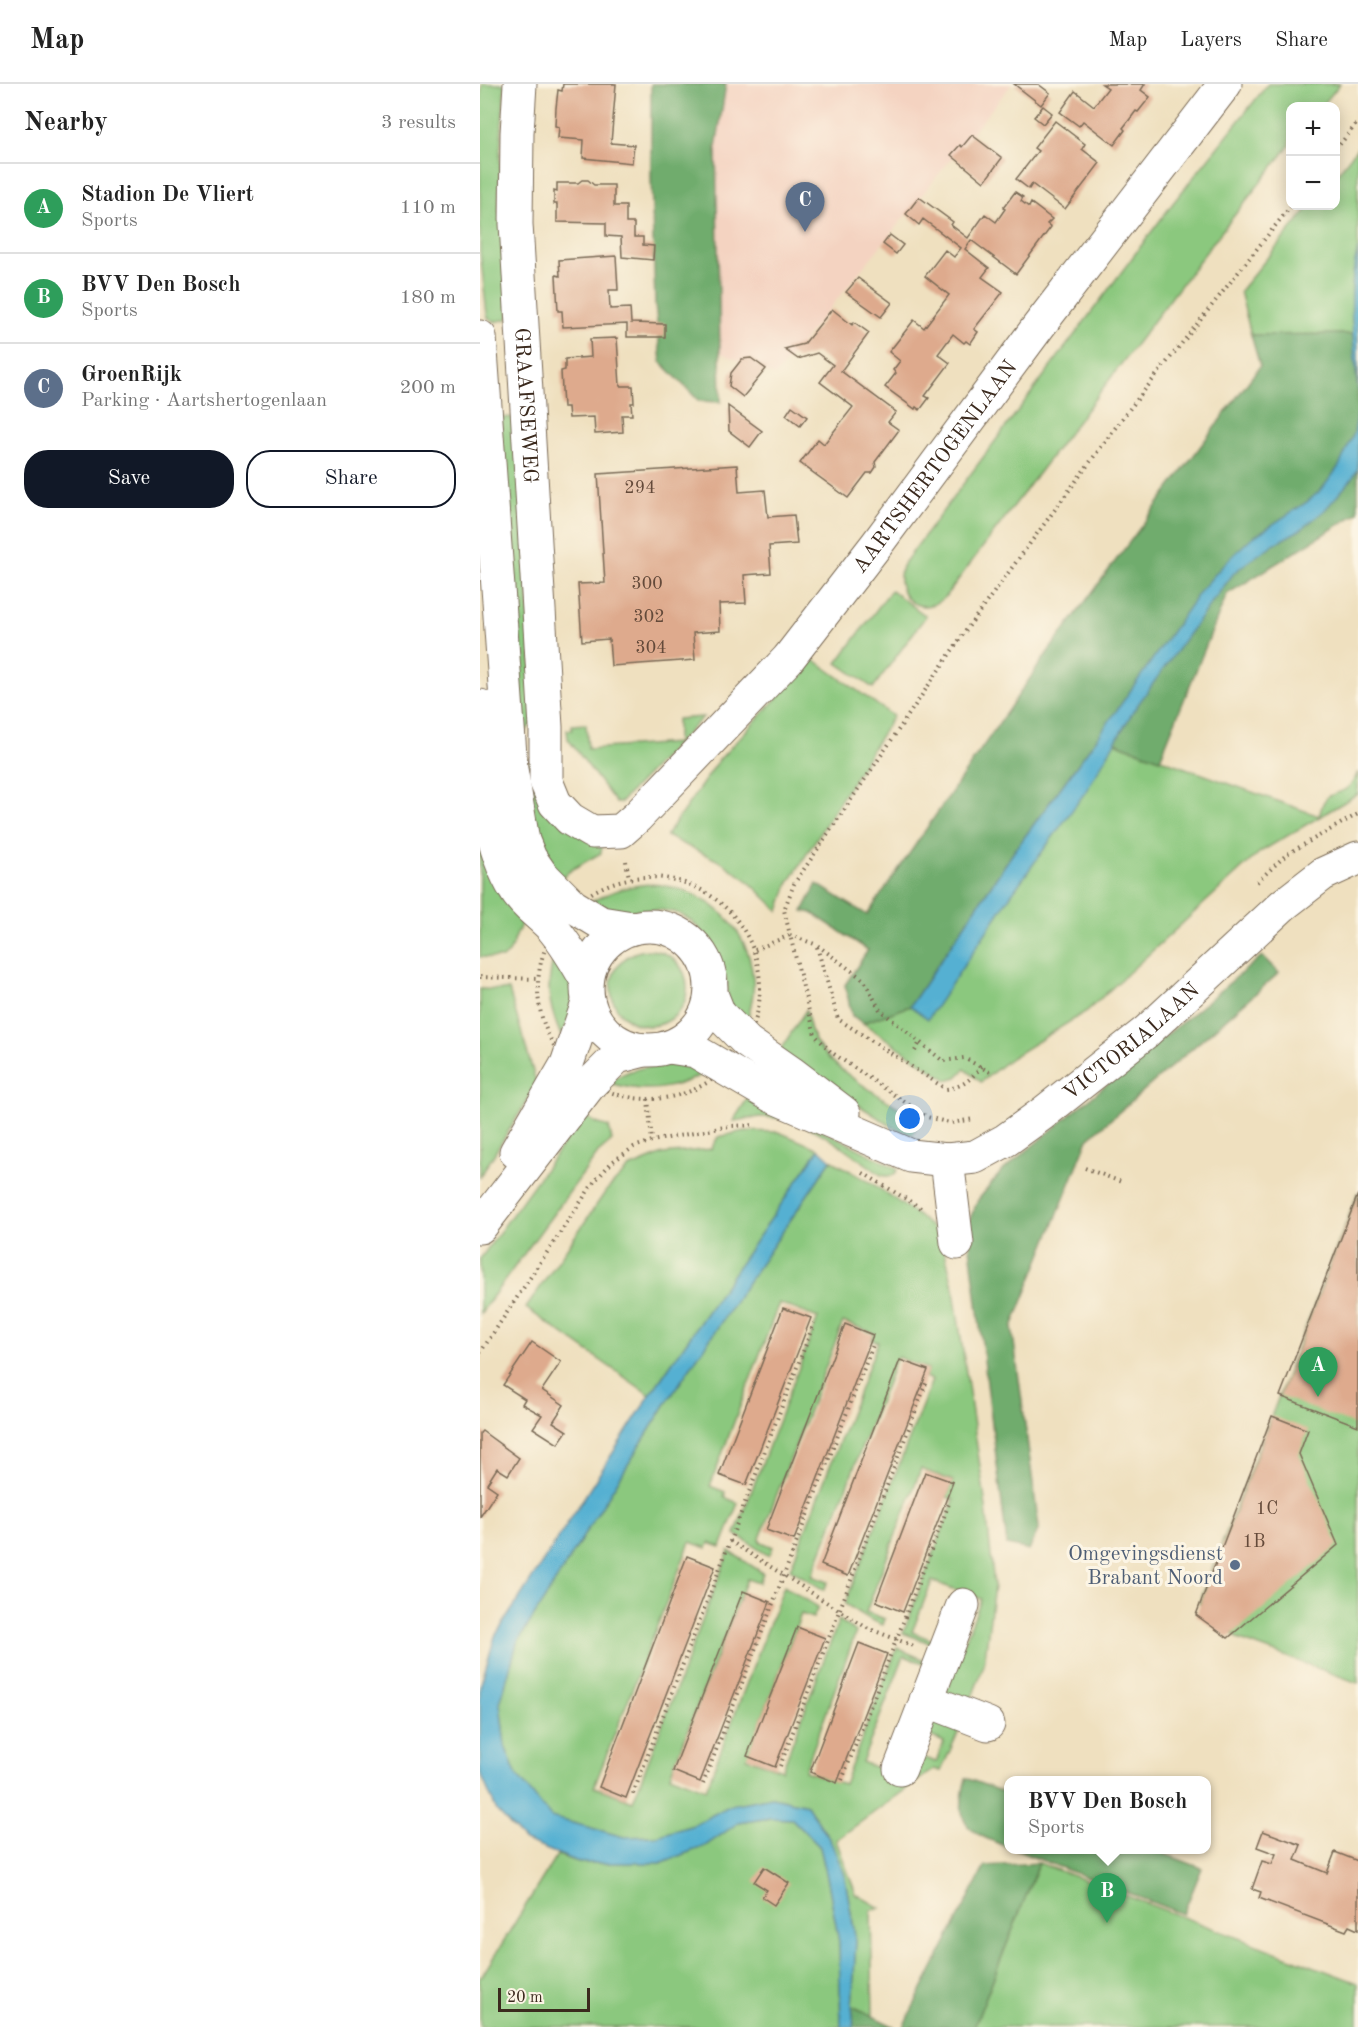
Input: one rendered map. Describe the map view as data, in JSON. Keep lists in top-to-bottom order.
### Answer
{
  "streets": {
    "street": ["GRAAFSEWEG", "AARTSHERTOGENLAAN", "VICTORIALAAN"]
  },
  "crossings": [
    ["GRAAFSEWEG", "AARTSHERTOGENLAAN"],
    ["GRAAFSEWEG", "VICTORIALAAN"]
  ],
  "places": ["Omgevingsdienst Brabant Noord"],
  "house_numbers": [
    "294",
    "300",
    "302",
    "304",
    "1C",
    "1B"
  ],
  "scale_bar": "20 m",
  "page": {
    "header": "Map",
    "nav": ["Map", "Layers", "Share"],
    "heading": ["Nearby", "3 results"],
    "map_buttons": ["+", "−"],
    "list": [
      {
        "mark": "A",
        "name": "Stadion De Vliert",
        "note": "Sports",
        "value": "110 m"
      },
      {
        "mark": "B",
        "name": "BVV Den Bosch",
        "note": "Sports",
        "value": "180 m"
      },
      {
        "mark": "C",
        "name": "GroenRijk",
        "note": "Parking · Aartshertogenlaan",
        "value": "200 m"
      }
    ],
    "pins": ["C", "A", "B"],
    "buttons": ["Save", "Share"],
    "popup": ["BVV Den Bosch", "Sports"],
    "scale": "20 m"
  }
}
